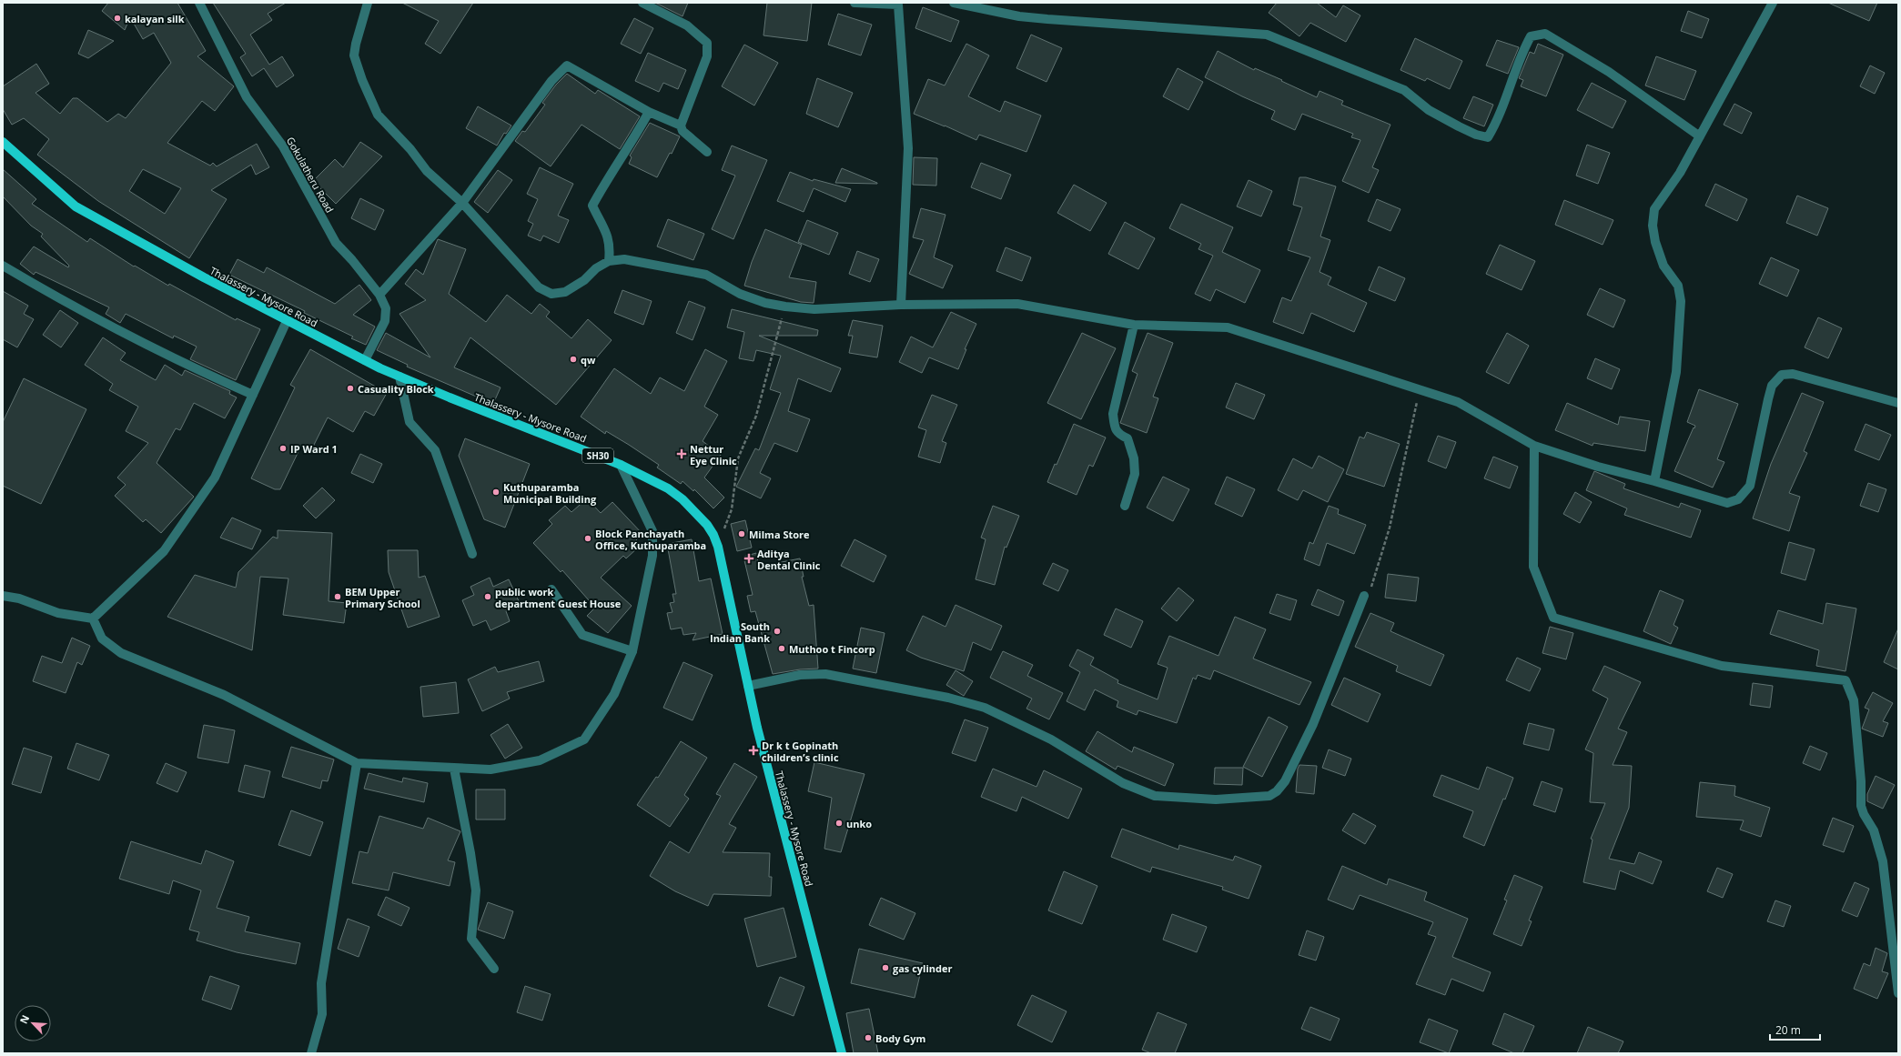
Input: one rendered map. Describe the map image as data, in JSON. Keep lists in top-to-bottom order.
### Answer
{
  "streets": {
    "main road": ["Thalassery - Mysore Road", "SH30"],
    "street": ["Gokulatheru Road"]
  },
  "crossings": [
    ["Gokulatheru Road", "Thalassery - Mysore Road"]
  ],
  "places": {
    "other": [
      "kalayan silk",
      "qw",
      "Casuality Block",
      "IP Ward 1",
      "Kuthuparamba Municipal Building",
      "Milma Store",
      "Block Panchayath Office, Kuthuparamba",
      "BEM Upper Primary School",
      "public work department Guest House",
      "South Indian Bank",
      "Muthoo t Fincorp",
      "unko",
      "gas cylinder",
      "Body Gym"
    ],
    "health": ["Nettur Eye Clinic", "Aditya Dental Clinic", "Dr k t Gopinath children’s clinic"]
  },
  "scale_bar": "20 m",
  "north": "top left"
}
